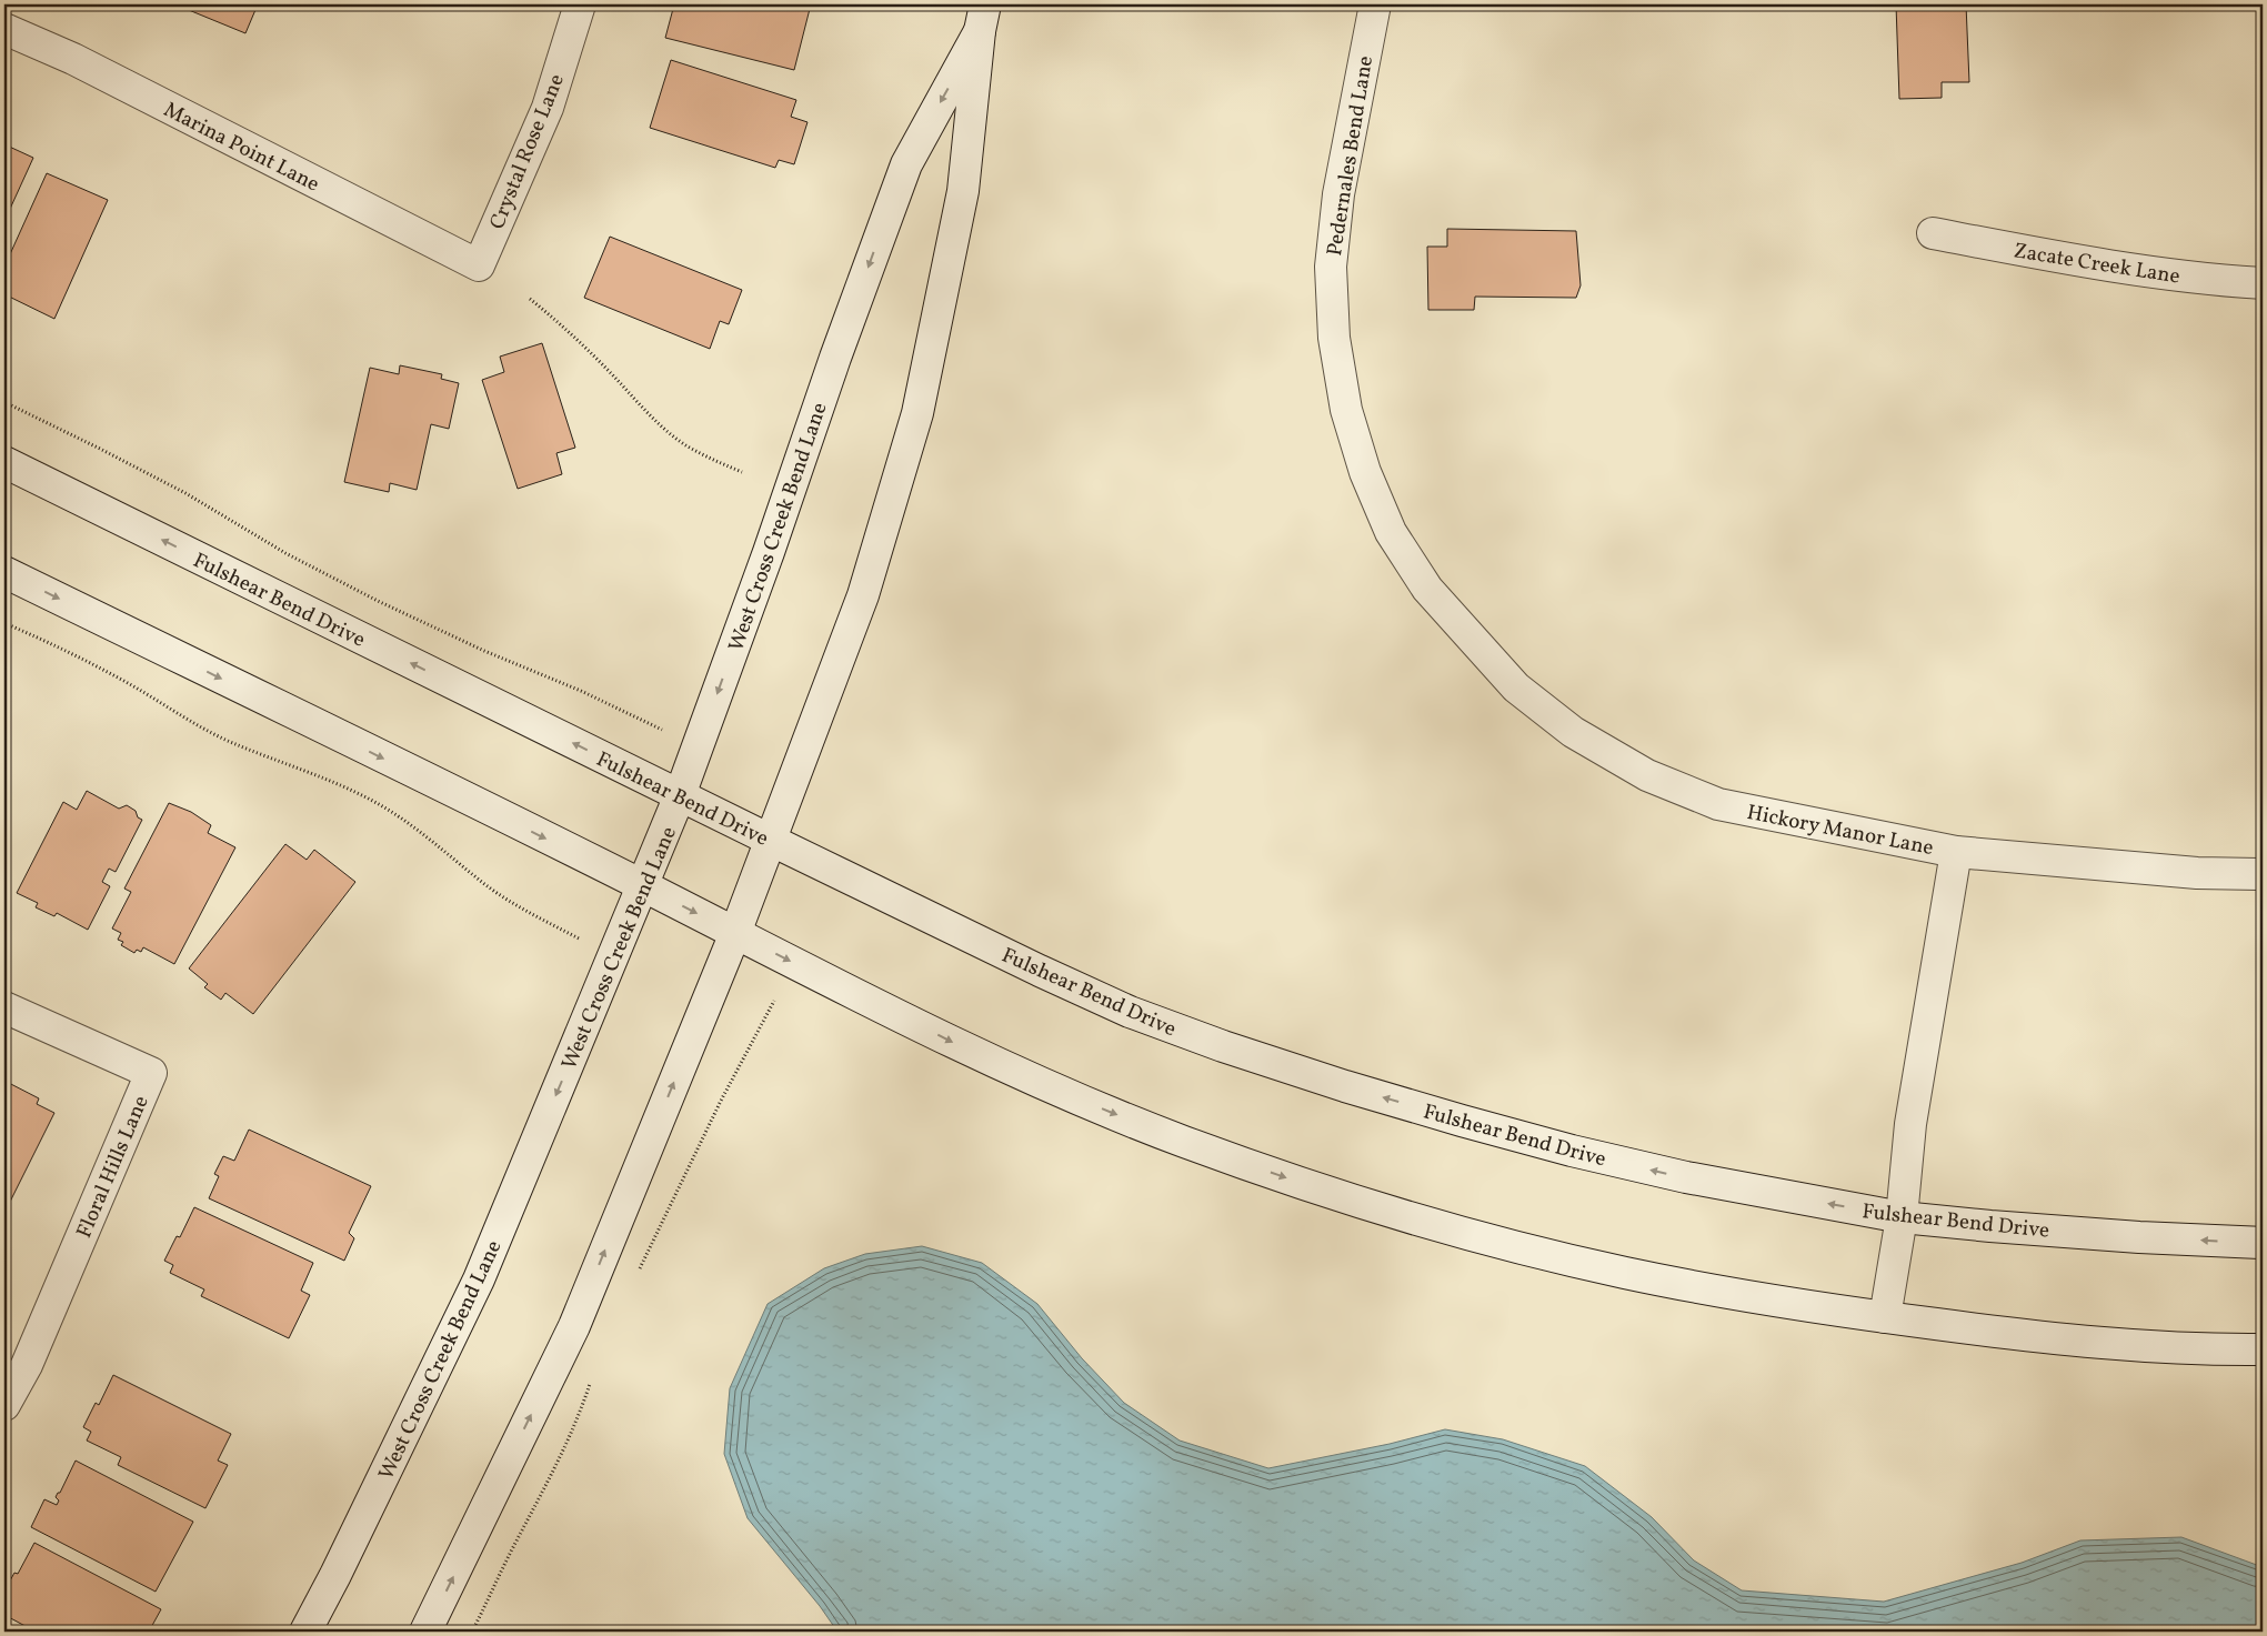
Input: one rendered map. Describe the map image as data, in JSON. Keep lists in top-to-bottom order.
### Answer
{
  "streets": {
    "main road": [
      "Marina Point Lane",
      "Crystal Rose Lane",
      "Pedernales Bend Lane",
      "Zacate Creek Lane",
      "West Cross Creek Bend Lane",
      "Fulshear Bend Drive",
      "Hickory Manor Lane",
      "Floral Hills Lane"
    ]
  },
  "crossings": [
    ["Marina Point Lane", "Crystal Rose Lane"],
    ["Pedernales Bend Lane", "Hickory Manor Lane"],
    ["West Cross Creek Bend Lane", "Fulshear Bend Drive"]
  ]
}
